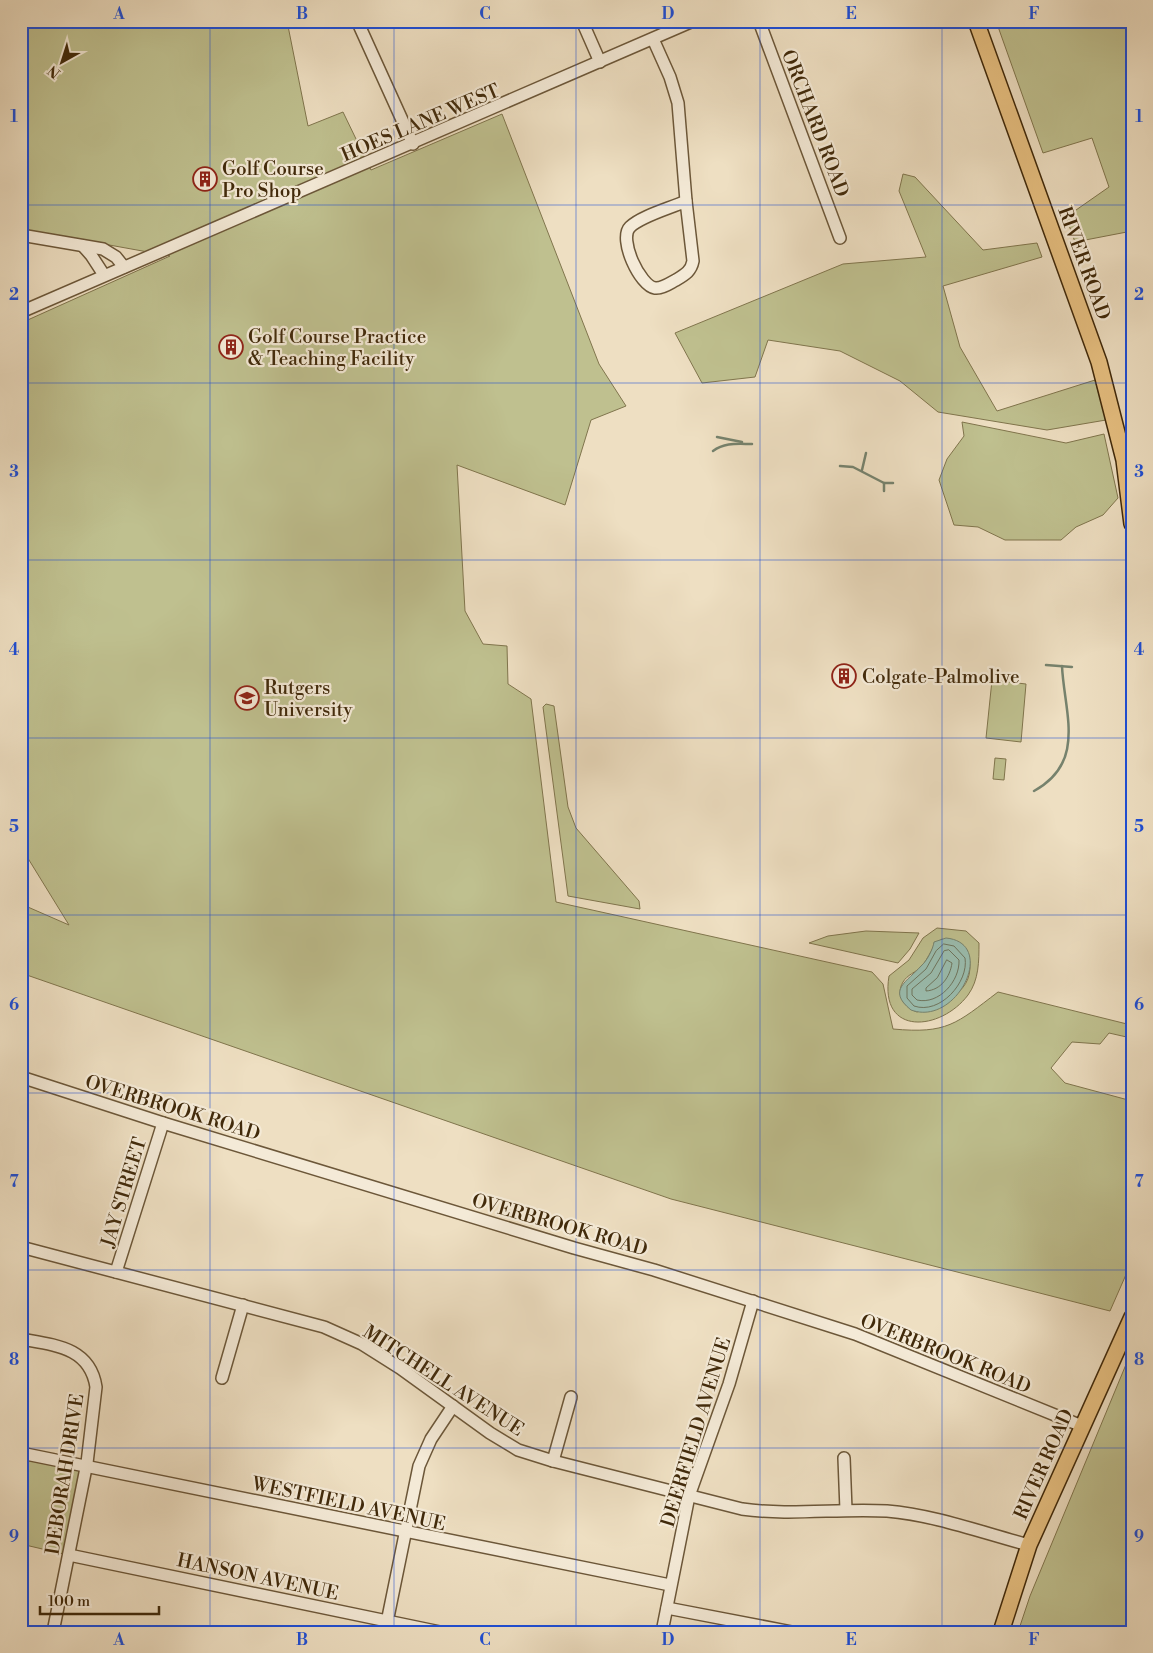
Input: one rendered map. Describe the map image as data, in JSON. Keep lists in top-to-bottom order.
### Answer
{
  "streets": {
    "main road": ["RIVER ROAD"],
    "street": [
      "HOES LANE WEST",
      "ORCHARD ROAD",
      "OVERBROOK ROAD",
      "JAY STREET",
      "MITCHELL AVENUE",
      "DEERFIELD AVENUE",
      "DEBORAH DRIVE",
      "WESTFIELD AVENUE",
      "HANSON AVENUE"
    ]
  },
  "crossings": [
    ["RIVER ROAD", "OVERBROOK ROAD"],
    ["RIVER ROAD", "MITCHELL AVENUE"],
    ["OVERBROOK ROAD", "JAY STREET"],
    ["OVERBROOK ROAD", "DEERFIELD AVENUE"],
    ["JAY STREET", "MITCHELL AVENUE"],
    ["MITCHELL AVENUE", "DEERFIELD AVENUE"],
    ["DEERFIELD AVENUE", "WESTFIELD AVENUE"],
    ["DEBORAH DRIVE", "WESTFIELD AVENUE"],
    ["DEBORAH DRIVE", "HANSON AVENUE"]
  ],
  "places": {
    "building": ["Golf Course Pro Shop", "Golf Course Practice & Teaching Facility", "Colgate-Palmolive"],
    "school or university": ["Rutgers University"]
  },
  "scale_bar": "100 m",
  "north": "bottom left",
  "grid": {
    "columns": [
      "A",
      "B",
      "C",
      "D",
      "E",
      "F"
    ],
    "rows": [
      "1",
      "2",
      "3",
      "4",
      "5",
      "6",
      "7",
      "8",
      "9"
    ]
  }
}
